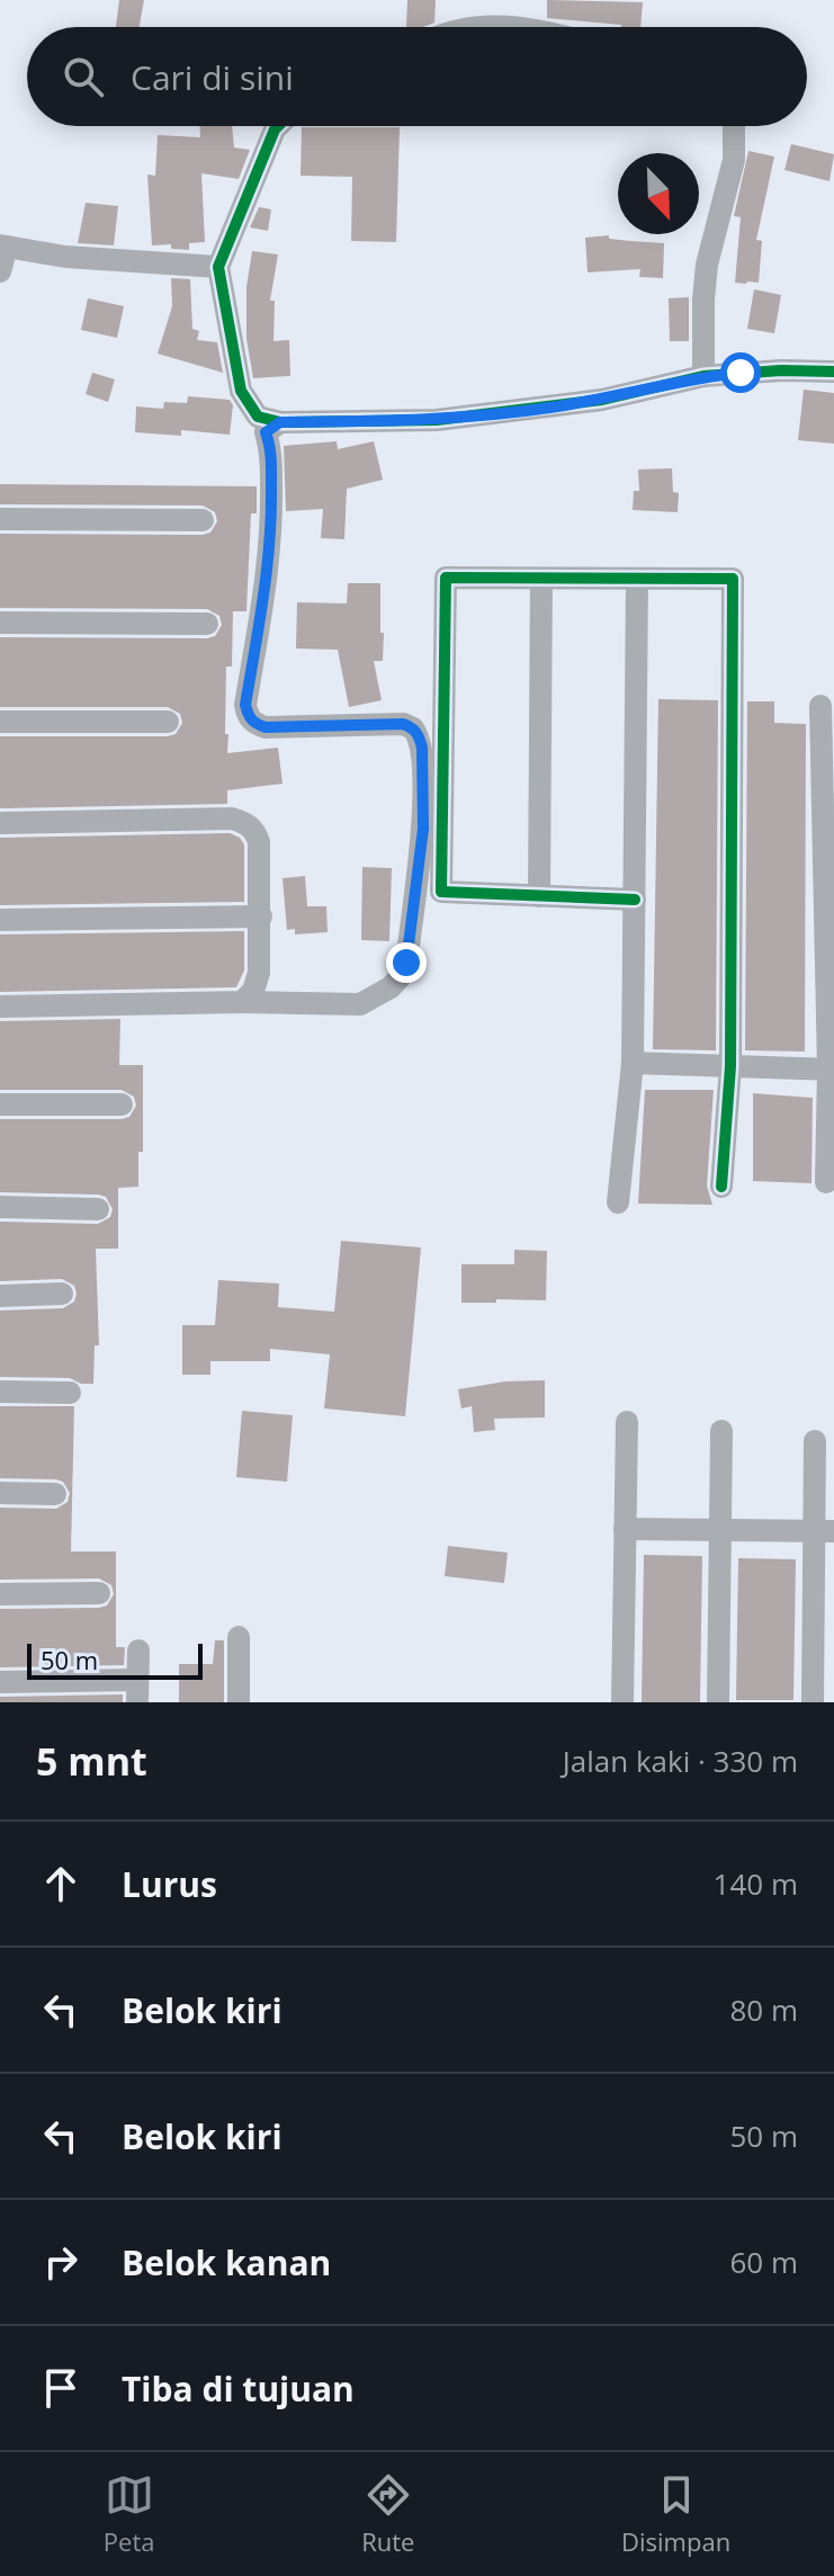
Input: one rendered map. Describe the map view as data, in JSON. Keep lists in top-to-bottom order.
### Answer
{
  "scale_bar": "50 m",
  "north": "bottom right",
  "page": {
    "search": "Cari di sini",
    "scale": "50 m",
    "heading": ["5 mnt", "Jalan kaki · 330 m"],
    "list": [
      ["Lurus", "140 m"],
      ["Belok kiri", "80 m"],
      ["Belok kiri", "50 m"],
      ["Belok kanan", "60 m"],
      "Tiba di tujuan"
    ],
    "nav": ["Peta", "Rute", "Disimpan"]
  }
}
